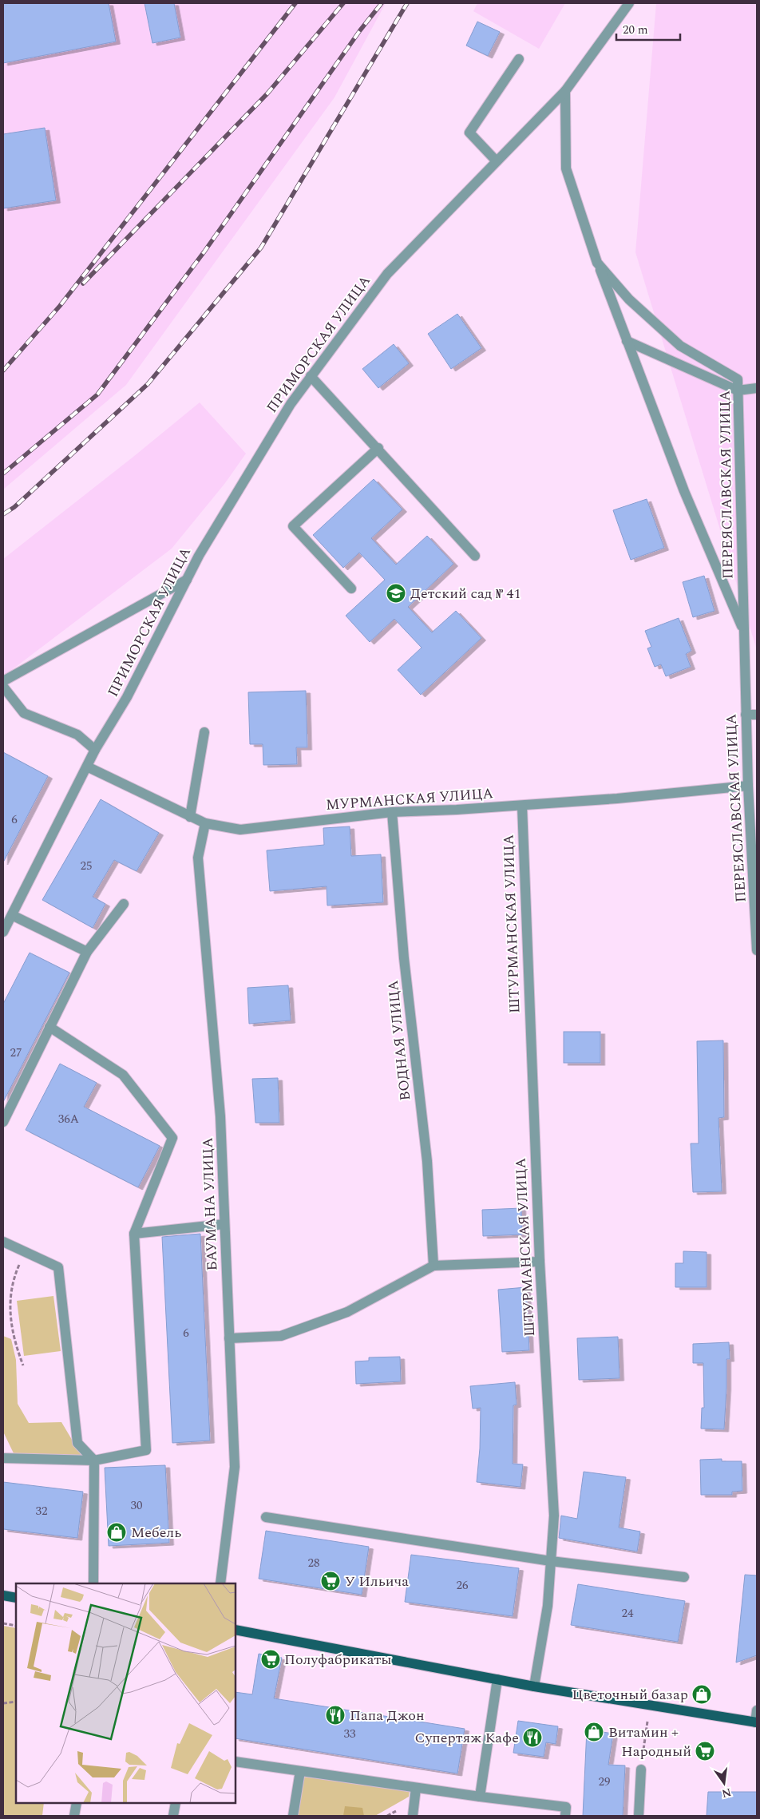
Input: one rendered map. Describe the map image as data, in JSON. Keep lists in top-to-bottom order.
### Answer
{
  "streets": {
    "street": [
      "ПРИМОРСКАЯ УЛИЦА",
      "ПЕРЕЯСЛАВСКАЯ УЛИЦА",
      "МУРМАНСКАЯ УЛИЦА",
      "ШТУРМАНСКАЯ УЛИЦА",
      "ВОДНАЯ УЛИЦА",
      "БАУМАНА УЛИЦА"
    ]
  },
  "crossings": [
    ["ПРИМОРСКАЯ УЛИЦА", "ПЕРЕЯСЛАВСКАЯ УЛИЦА"],
    ["ПРИМОРСКАЯ УЛИЦА", "МУРМАНСКАЯ УЛИЦА"],
    ["ПЕРЕЯСЛАВСКАЯ УЛИЦА", "МУРМАНСКАЯ УЛИЦА"],
    ["МУРМАНСКАЯ УЛИЦА", "ШТУРМАНСКАЯ УЛИЦА"],
    ["МУРМАНСКАЯ УЛИЦА", "ВОДНАЯ УЛИЦА"],
    ["МУРМАНСКАЯ УЛИЦА", "БАУМАНА УЛИЦА"]
  ],
  "places": {
    "school or university": ["Детский сад № 41"],
    "shop": ["Мебель", "Цветочный базар", "Витамин +"],
    "supermarket": ["У Ильича", "Полуфабрикаты", "Народный"],
    "restaurant": ["Папа Джон", "Супертяж Кафе"]
  },
  "house_numbers": [
    "6",
    "25",
    "27",
    "36А",
    "6",
    "30",
    "32",
    "28",
    "26",
    "24",
    "33",
    "29"
  ],
  "scale_bar": "20 m",
  "north": "bottom"
}
